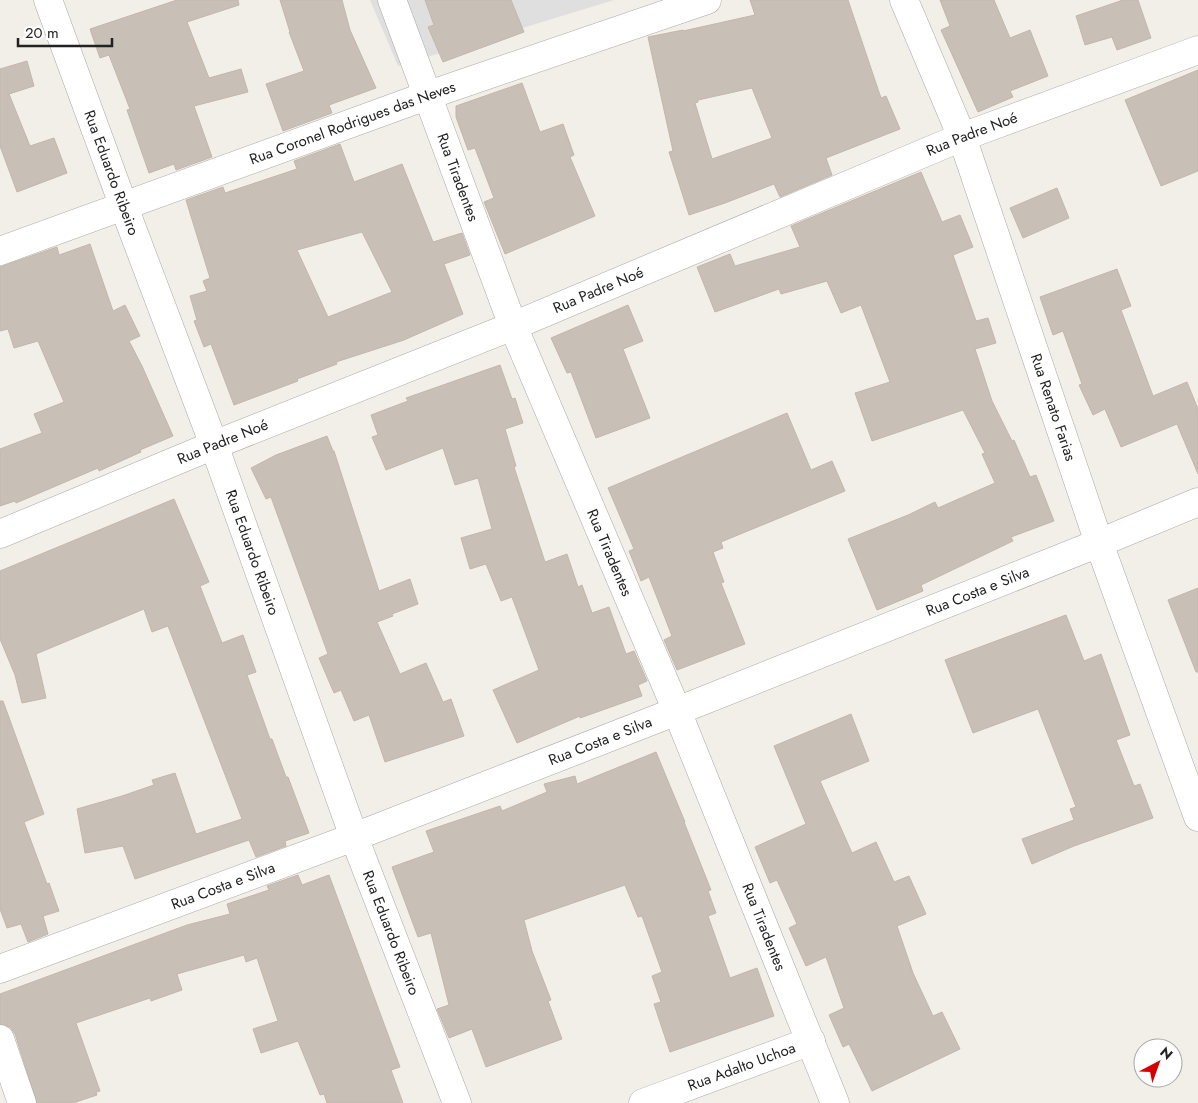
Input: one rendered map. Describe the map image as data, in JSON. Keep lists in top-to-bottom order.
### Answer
{
  "streets": {
    "street": [
      "Rua Coronel Rodrigues das Neves",
      "Rua Padre Noé",
      "Rua Eduardo Ribeiro",
      "Rua Tiradentes",
      "Rua Renato Farias",
      "Rua Costa e Silva",
      "Rua Adalto Uchoa"
    ]
  },
  "crossings": [
    ["Rua Coronel Rodrigues das Neves", "Rua Eduardo Ribeiro"],
    ["Rua Coronel Rodrigues das Neves", "Rua Tiradentes"],
    ["Rua Padre Noé", "Rua Eduardo Ribeiro"],
    ["Rua Padre Noé", "Rua Tiradentes"],
    ["Rua Padre Noé", "Rua Renato Farias"],
    ["Rua Eduardo Ribeiro", "Rua Costa e Silva"],
    ["Rua Tiradentes", "Rua Costa e Silva"],
    ["Rua Tiradentes", "Rua Adalto Uchoa"],
    ["Rua Renato Farias", "Rua Costa e Silva"]
  ],
  "scale_bar": "20 m",
  "north": "top right"
}
